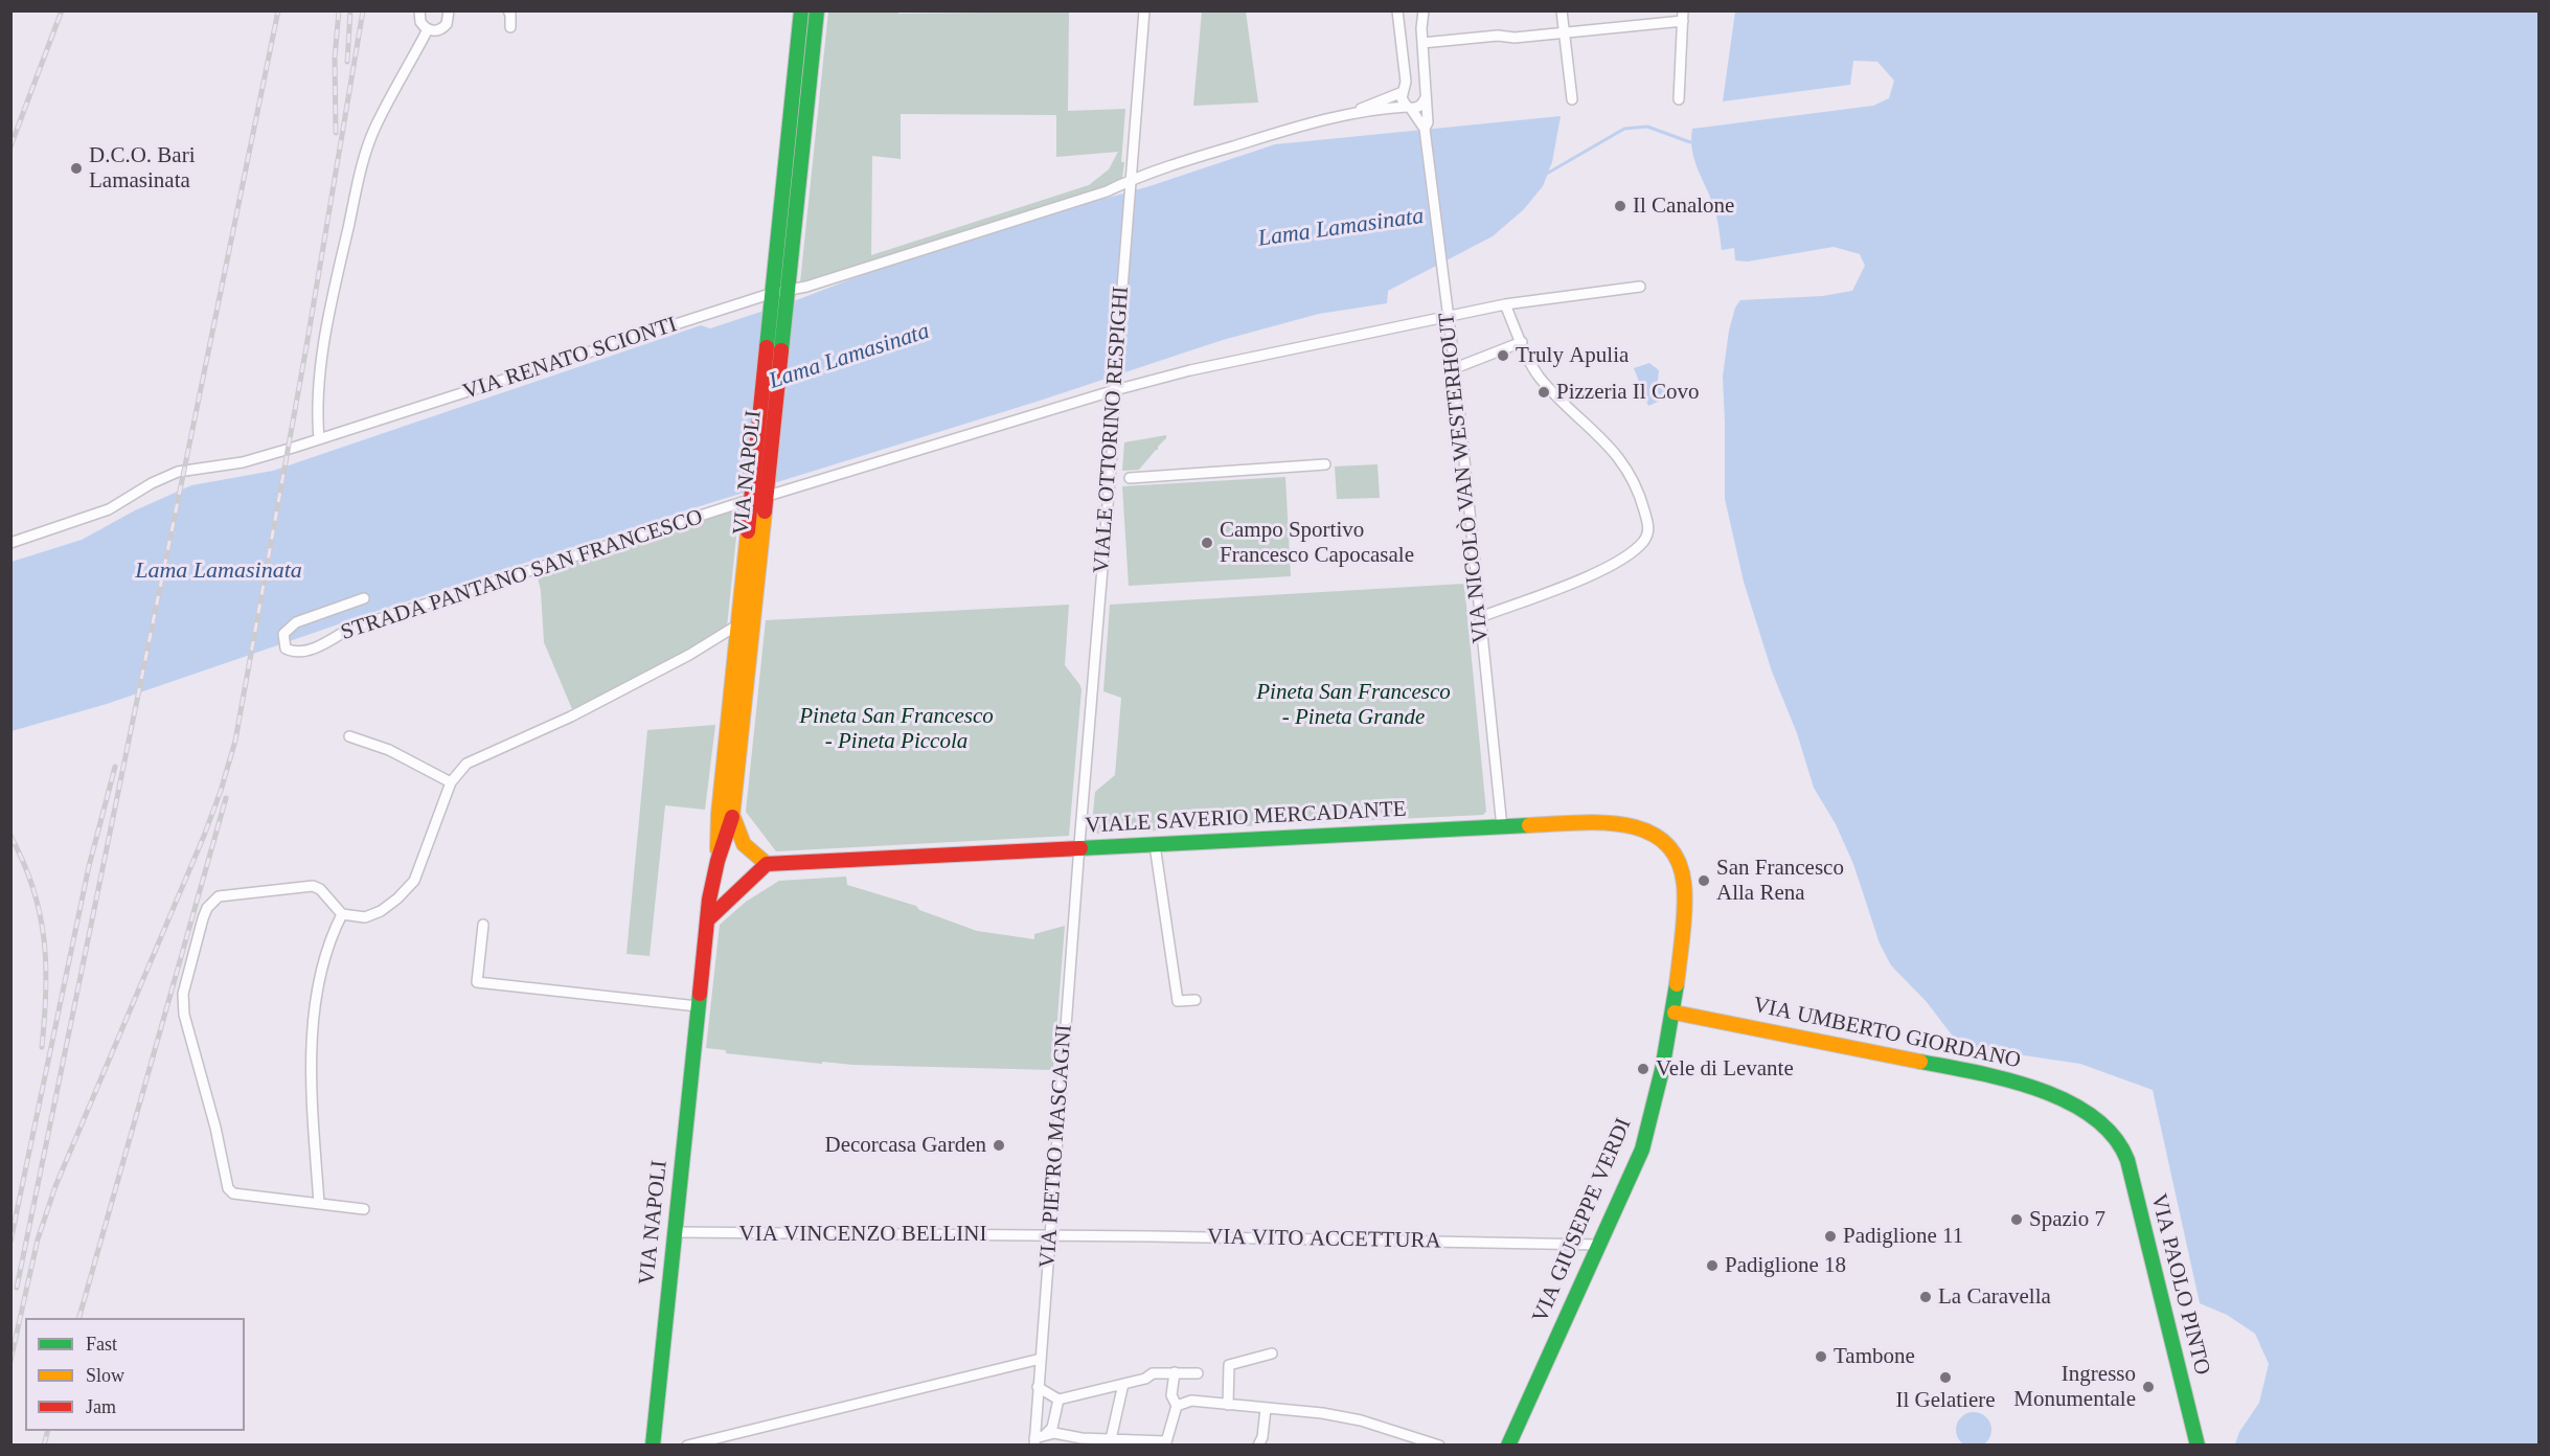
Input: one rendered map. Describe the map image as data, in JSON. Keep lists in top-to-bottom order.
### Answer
{
  "streets": {
    "main road": [
      "VIA NAPOLI",
      "VIALE SAVERIO MERCADANTE",
      "VIA UMBERTO GIORDANO",
      "VIA GIUSEPPE VERDI",
      "VIA PAOLO PINTO"
    ],
    "street": [
      "VIA RENATO SCIONTI",
      "VIALE OTTORINO RESPIGHI",
      "VIA NICOLÒ VAN WESTERHOUT",
      "STRADA PANTANO SAN FRANCESCO",
      "VIA PIETRO MASCAGNI",
      "VIA VINCENZO BELLINI",
      "VIA VITO ACCETTURA"
    ]
  },
  "crossings": [
    ["VIA RENATO SCIONTI", "VIALE OTTORINO RESPIGHI"],
    ["VIA RENATO SCIONTI", "VIA NAPOLI"],
    ["VIALE OTTORINO RESPIGHI", "VIALE SAVERIO MERCADANTE"],
    ["VIALE OTTORINO RESPIGHI", "VIA PIETRO MASCAGNI"],
    ["VIA NAPOLI", "STRADA PANTANO SAN FRANCESCO"],
    ["VIA NAPOLI", "VIA VINCENZO BELLINI"],
    ["VIA NICOLÒ VAN WESTERHOUT", "VIALE SAVERIO MERCADANTE"],
    ["VIALE SAVERIO MERCADANTE", "VIA PIETRO MASCAGNI"],
    ["VIALE SAVERIO MERCADANTE", "VIA GIUSEPPE VERDI"],
    ["VIA UMBERTO GIORDANO", "VIA GIUSEPPE VERDI"],
    ["VIA UMBERTO GIORDANO", "VIA PAOLO PINTO"],
    ["VIA PIETRO MASCAGNI", "VIA VINCENZO BELLINI"],
    ["VIA PIETRO MASCAGNI", "VIA VITO ACCETTURA"],
    ["VIA GIUSEPPE VERDI", "VIA VITO ACCETTURA"],
    ["VIA VINCENZO BELLINI", "VIA VITO ACCETTURA"]
  ],
  "water": ["Lama Lamasinata"],
  "parks": ["Pineta San Francesco - Pineta Grande", "Pineta San Francesco - Pineta Piccola"],
  "places": [
    "D.C.O. Bari Lamasinata",
    "Il Canalone",
    "Truly Apulia",
    "Pizzeria Il Covo",
    "Campo Sportivo Francesco Capocasale",
    "San Francesco Alla Rena",
    "Vele di Levante",
    "Decorcasa Garden",
    "Spazio 7",
    "Padiglione 11",
    "Padiglione 18",
    "La Caravella",
    "Tambone",
    "Il Gelatiere",
    "Ingresso Monumentale"
  ],
  "legend": ["Fast", "Slow", "Jam"]
}
